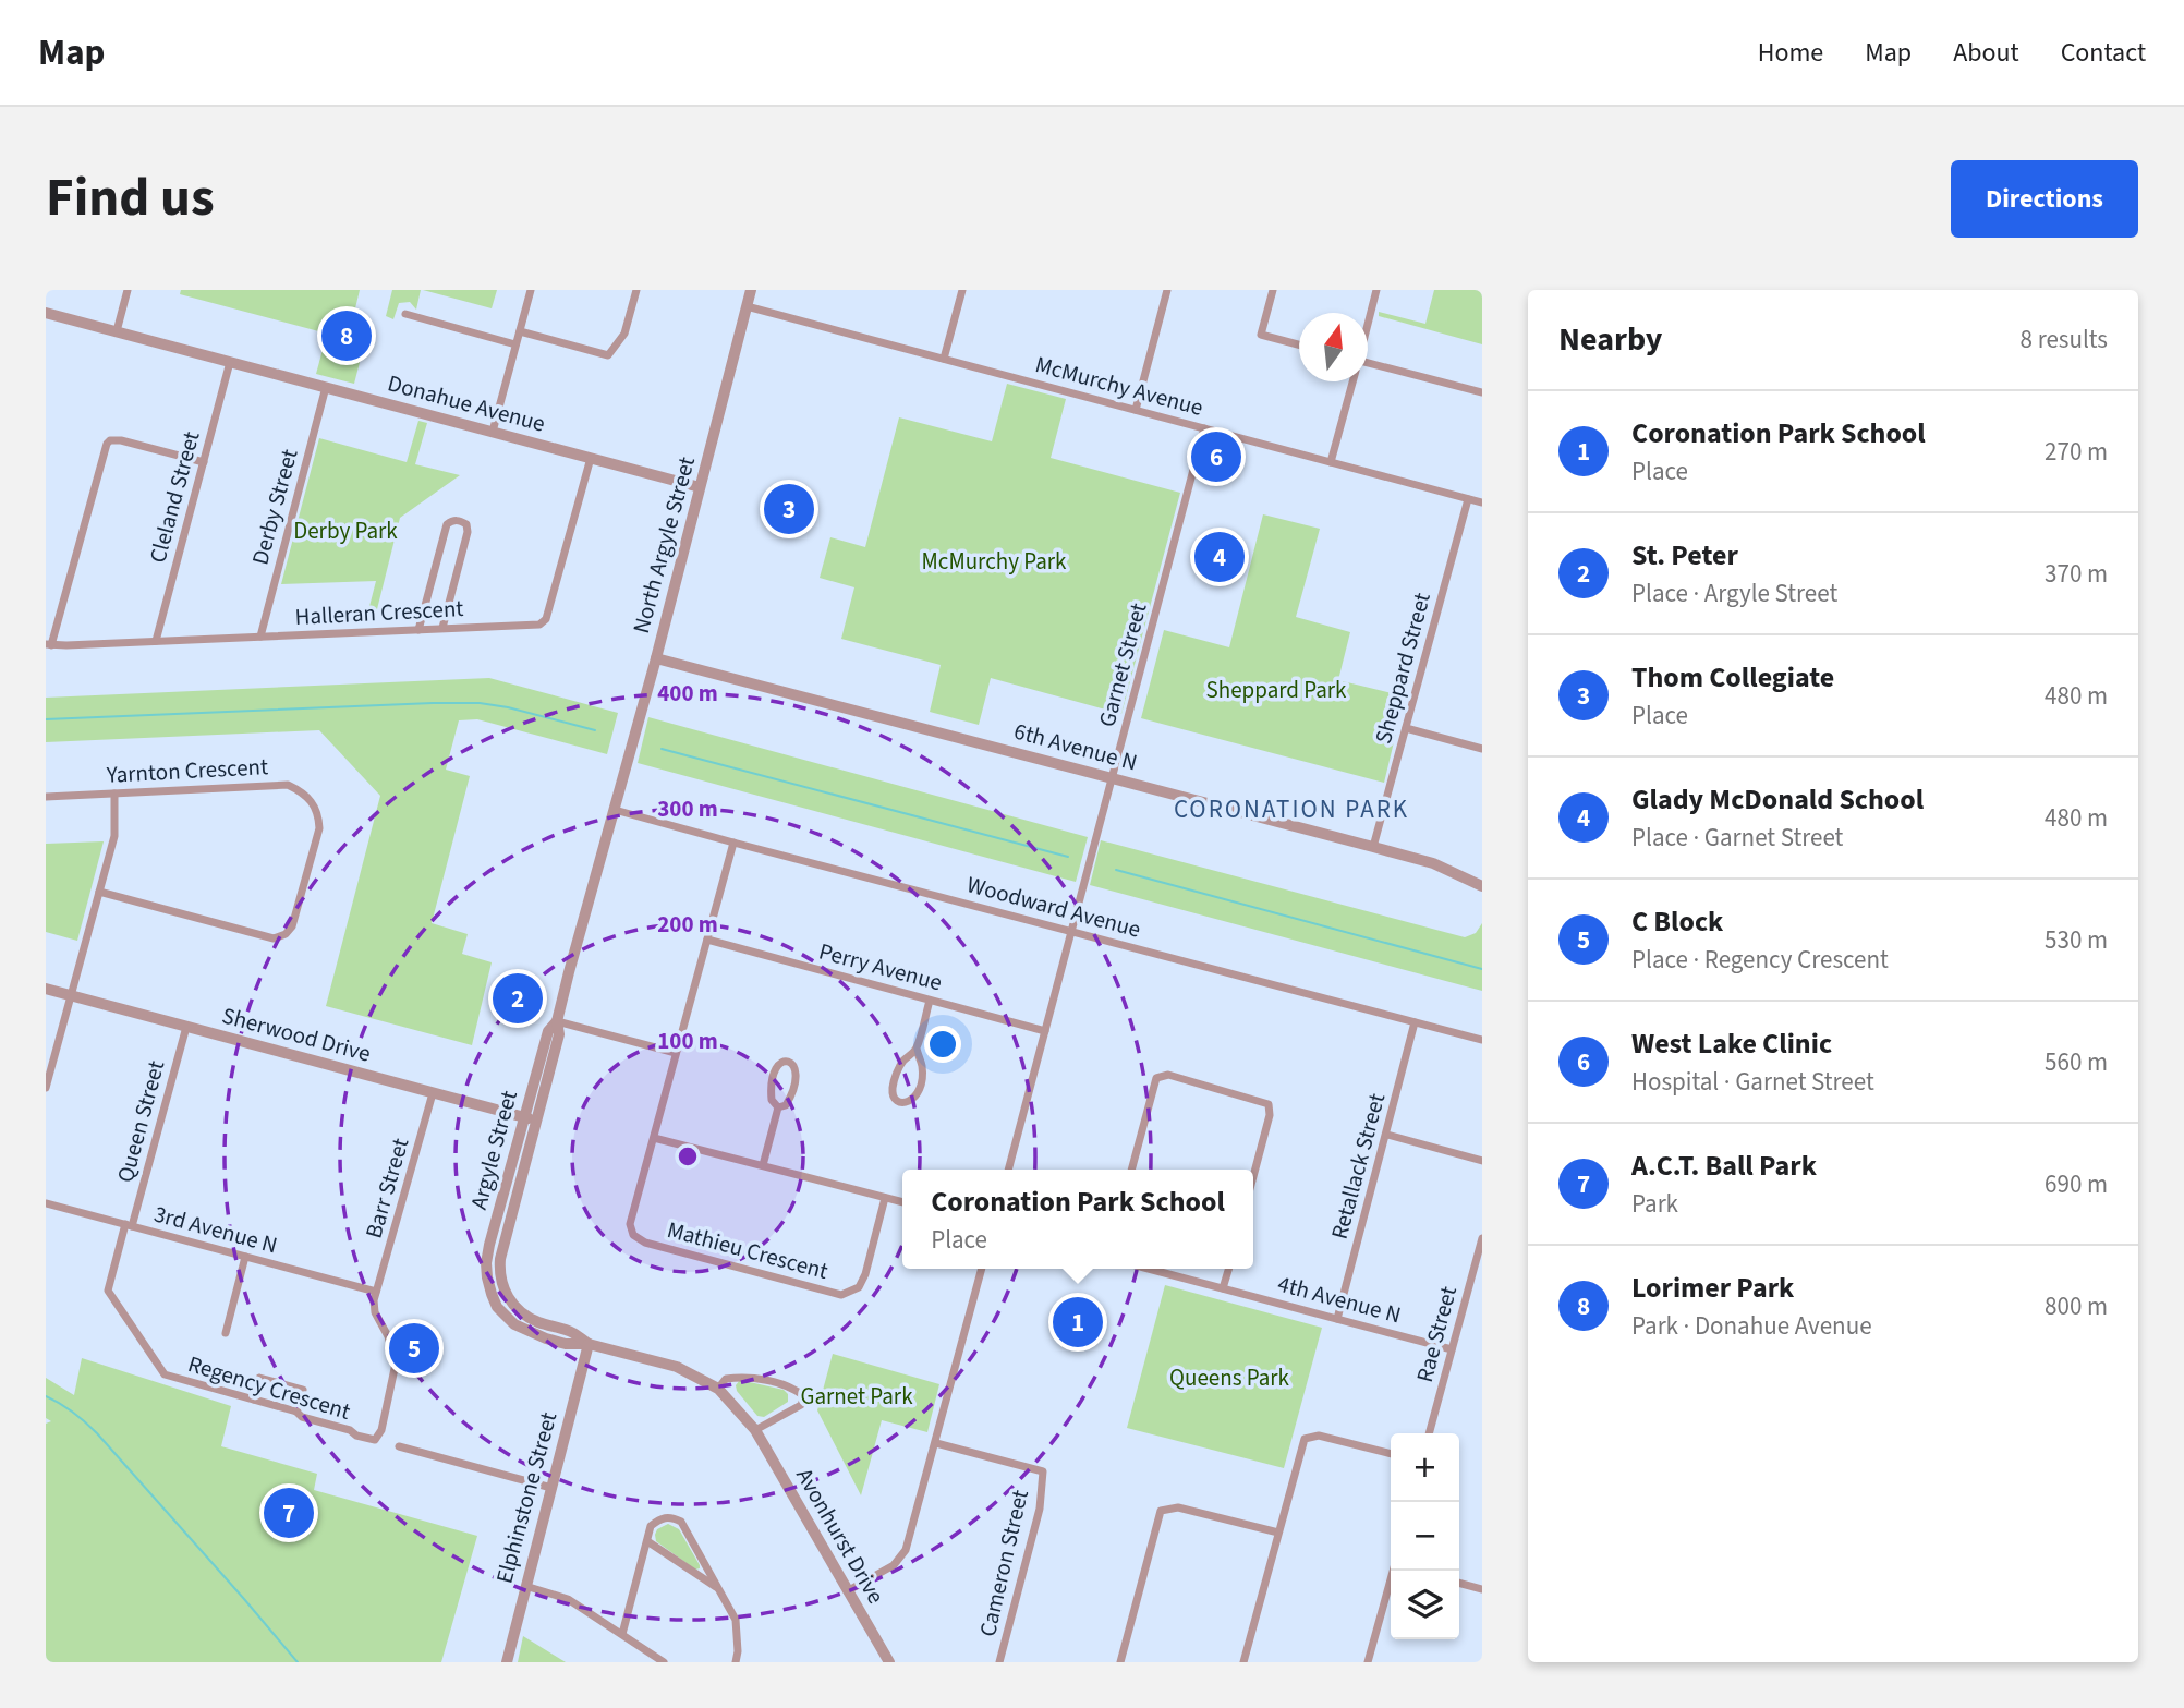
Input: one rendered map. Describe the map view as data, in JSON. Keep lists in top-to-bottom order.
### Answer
{
  "streets": {
    "street": [
      "McMurchy Avenue",
      "Donahue Avenue",
      "Cleland Street",
      "Derby Street",
      "North Argyle Street",
      "Halleran Crescent",
      "Garnet Street",
      "Sheppard Street",
      "6th Avenue N",
      "Yarnton Crescent",
      "Woodward Avenue",
      "Perry Avenue",
      "Sherwood Drive",
      "Queen Street",
      "Argyle Street",
      "Retallack Street",
      "Barr Street",
      "3rd Avenue N",
      "Mathieu Crescent",
      "4th Avenue N",
      "Rae Street",
      "Regency Crescent",
      "Elphinstone Street",
      "Avonhurst Drive",
      "Cameron Street"
    ]
  },
  "crossings": [
    ["McMurchy Avenue", "North Argyle Street"],
    ["McMurchy Avenue", "Garnet Street"],
    ["McMurchy Avenue", "Sheppard Street"],
    ["Donahue Avenue", "Cleland Street"],
    ["Donahue Avenue", "Derby Street"],
    ["Donahue Avenue", "North Argyle Street"],
    ["Donahue Avenue", "Halleran Crescent"],
    ["Cleland Street", "Halleran Crescent"],
    ["Derby Street", "Halleran Crescent"],
    ["North Argyle Street", "6th Avenue N"],
    ["North Argyle Street", "Woodward Avenue"],
    ["North Argyle Street", "Argyle Street"],
    ["Garnet Street", "6th Avenue N"],
    ["Garnet Street", "Woodward Avenue"],
    ["Garnet Street", "Perry Avenue"],
    ["Sheppard Street", "6th Avenue N"],
    ["Woodward Avenue", "Argyle Street"],
    ["Woodward Avenue", "Retallack Street"],
    ["Sherwood Drive", "Queen Street"],
    ["Sherwood Drive", "Argyle Street"],
    ["Sherwood Drive", "Barr Street"],
    ["Queen Street", "3rd Avenue N"],
    ["Queen Street", "Regency Crescent"],
    ["Argyle Street", "Avonhurst Drive"],
    ["Retallack Street", "4th Avenue N"],
    ["Barr Street", "3rd Avenue N"],
    ["Barr Street", "Regency Crescent"],
    ["3rd Avenue N", "Regency Crescent"],
    ["4th Avenue N", "Rae Street"],
    ["Elphinstone Street", "Avonhurst Drive"]
  ],
  "districts": ["CORONATION PARK"],
  "parks": [
    "Derby Park",
    "McMurchy Park",
    "Sheppard Park",
    "Queens Park",
    "Garnet Park"
  ],
  "north": "top",
  "page": {
    "header": "Map",
    "nav": [
      "Home",
      "Map",
      "About",
      "Contact"
    ],
    "title": "Find us",
    "buttons": "Directions",
    "heading": ["Nearby", "8 results"],
    "pins": [
      "8",
      "6",
      "3",
      "4",
      "2",
      "1",
      "5",
      "7"
    ],
    "list": [
      {
        "mark": "1",
        "name": "Coronation Park School",
        "note": "Place",
        "value": "270 m"
      },
      {
        "mark": "2",
        "name": "St. Peter",
        "note": "Place · Argyle Street",
        "value": "370 m"
      },
      {
        "mark": "3",
        "name": "Thom Collegiate",
        "note": "Place",
        "value": "480 m"
      },
      {
        "mark": "4",
        "name": "Glady McDonald School",
        "note": "Place · Garnet Street",
        "value": "480 m"
      },
      {
        "mark": "5",
        "name": "C Block",
        "note": "Place · Regency Crescent",
        "value": "530 m"
      },
      {
        "mark": "6",
        "name": "West Lake Clinic",
        "note": "Hospital · Garnet Street",
        "value": "560 m"
      },
      {
        "mark": "7",
        "name": "A.C.T. Ball Park",
        "note": "Park",
        "value": "690 m"
      },
      {
        "mark": "8",
        "name": "Lorimer Park",
        "note": "Park · Donahue Avenue",
        "value": "800 m"
      }
    ],
    "popup": ["Coronation Park School", "Place"],
    "map_buttons": ["+", "−"]
  },
  "rings": [
    "400 m",
    "300 m",
    "200 m",
    "100 m"
  ]
}
